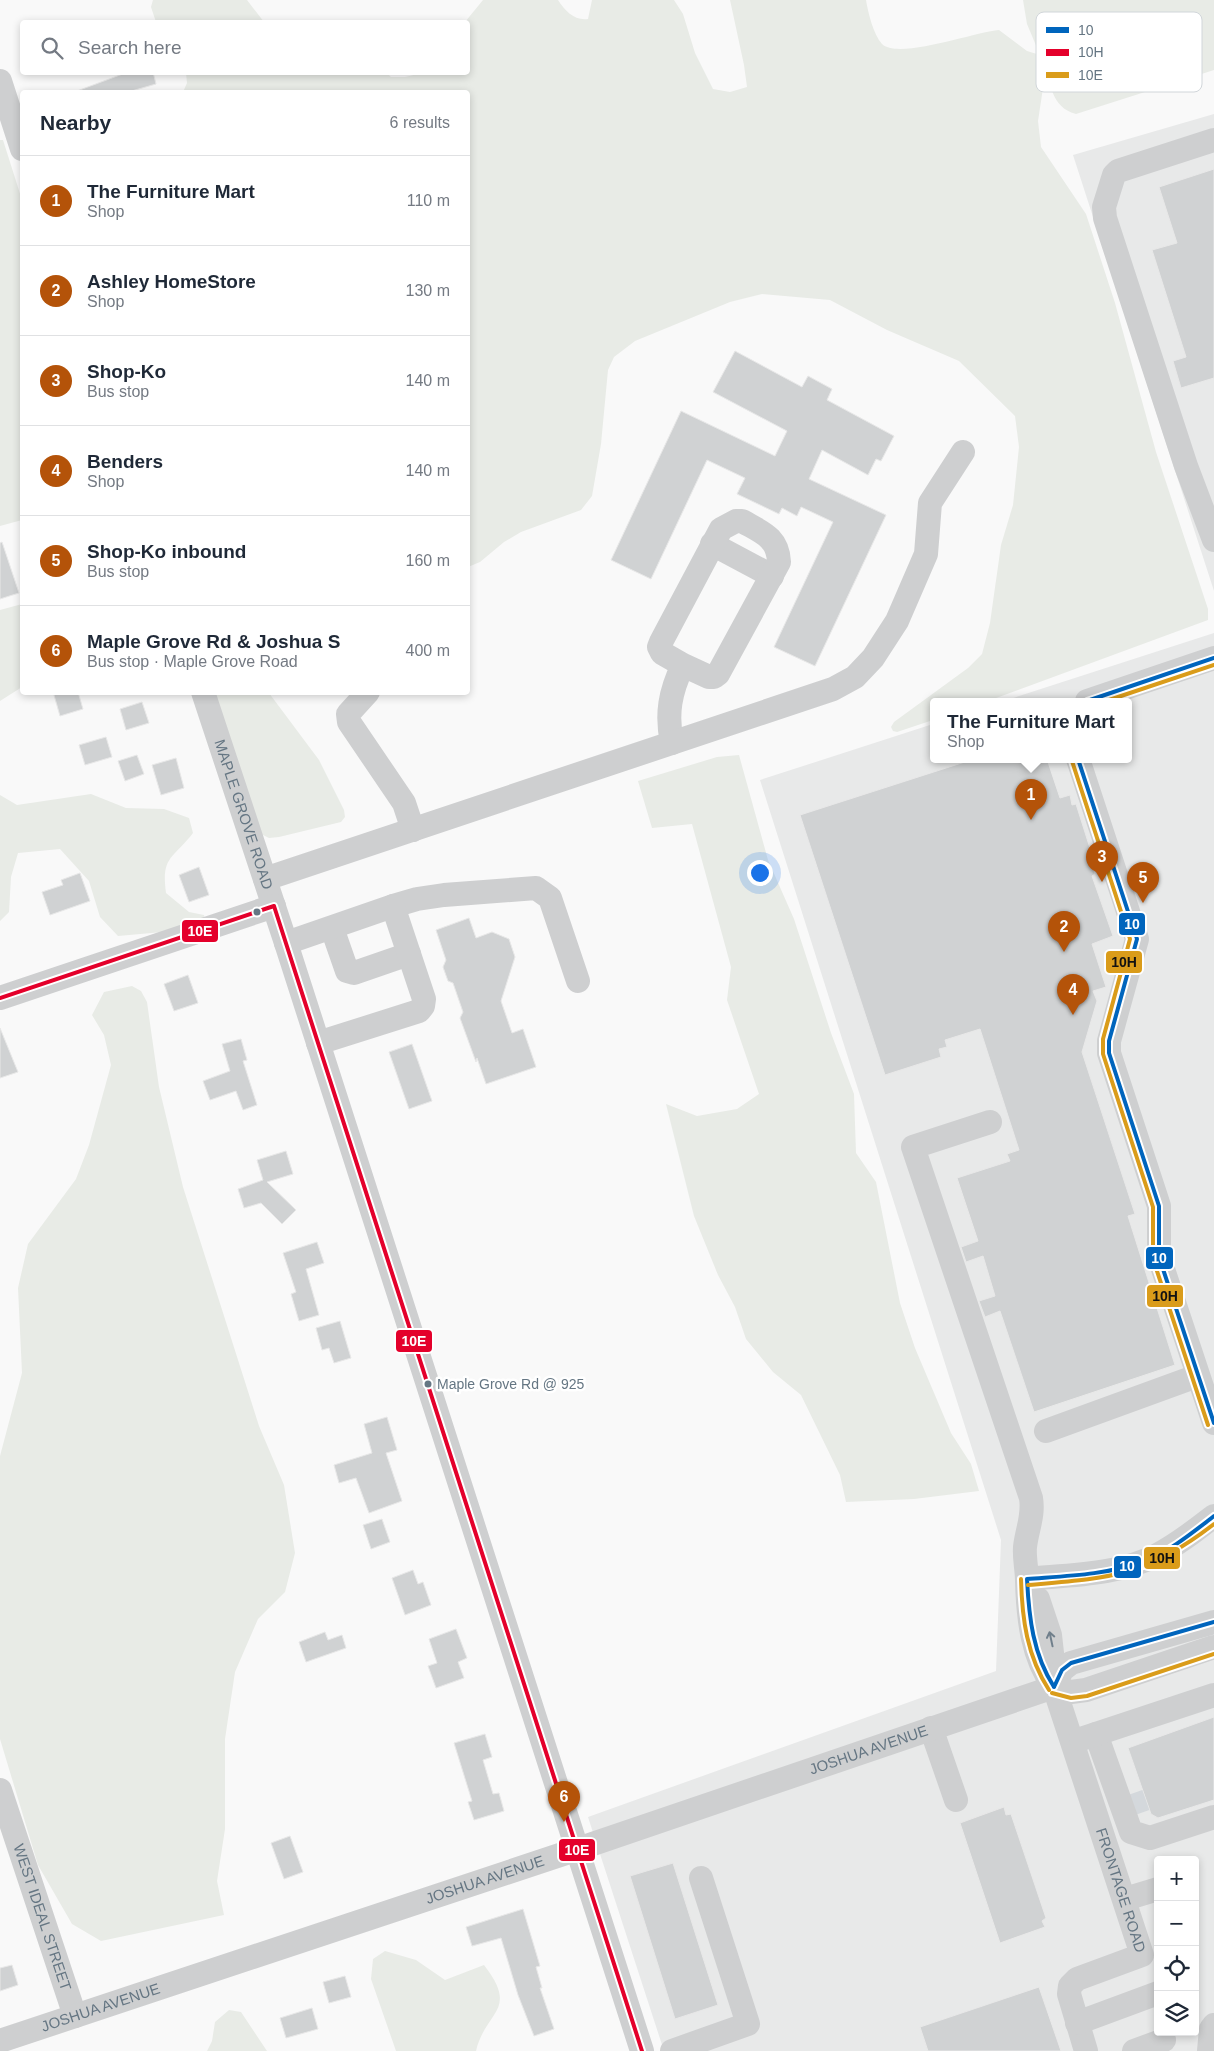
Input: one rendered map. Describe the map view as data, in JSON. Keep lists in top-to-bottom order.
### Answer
{
  "streets": {
    "street": [
      "MAPLE GROVE ROAD",
      "JOSHUA AVENUE",
      "FRONTAGE ROAD",
      "WEST IDEAL STREET"
    ]
  },
  "crossings": [
    ["MAPLE GROVE ROAD", "JOSHUA AVENUE"],
    ["JOSHUA AVENUE", "FRONTAGE ROAD"],
    ["JOSHUA AVENUE", "WEST IDEAL STREET"]
  ],
  "places": ["Maple Grove Rd @ 925"],
  "lines": ["transit line 10", "transit line 10H", "transit line 10E"],
  "legend": ["10", "10H", "10E"],
  "page": {
    "search": "Search here",
    "heading": ["Nearby", "6 results"],
    "list": [
      {
        "mark": "1",
        "name": "The Furniture Mart",
        "note": "Shop",
        "value": "110 m"
      },
      {
        "mark": "2",
        "name": "Ashley HomeStore",
        "note": "Shop",
        "value": "130 m"
      },
      {
        "mark": "3",
        "name": "Shop-Ko",
        "note": "Bus stop",
        "value": "140 m"
      },
      {
        "mark": "4",
        "name": "Benders",
        "note": "Shop",
        "value": "140 m"
      },
      {
        "mark": "5",
        "name": "Shop-Ko inbound",
        "note": "Bus stop",
        "value": "160 m"
      },
      {
        "mark": "6",
        "name": "Maple Grove Rd & Joshua S",
        "note": "Bus stop · Maple Grove Road",
        "value": "400 m"
      }
    ],
    "popup": ["The Furniture Mart", "Shop"],
    "pins": [
      "1",
      "3",
      "5",
      "2",
      "4",
      "6"
    ],
    "map_buttons": ["+", "−"]
  }
}
